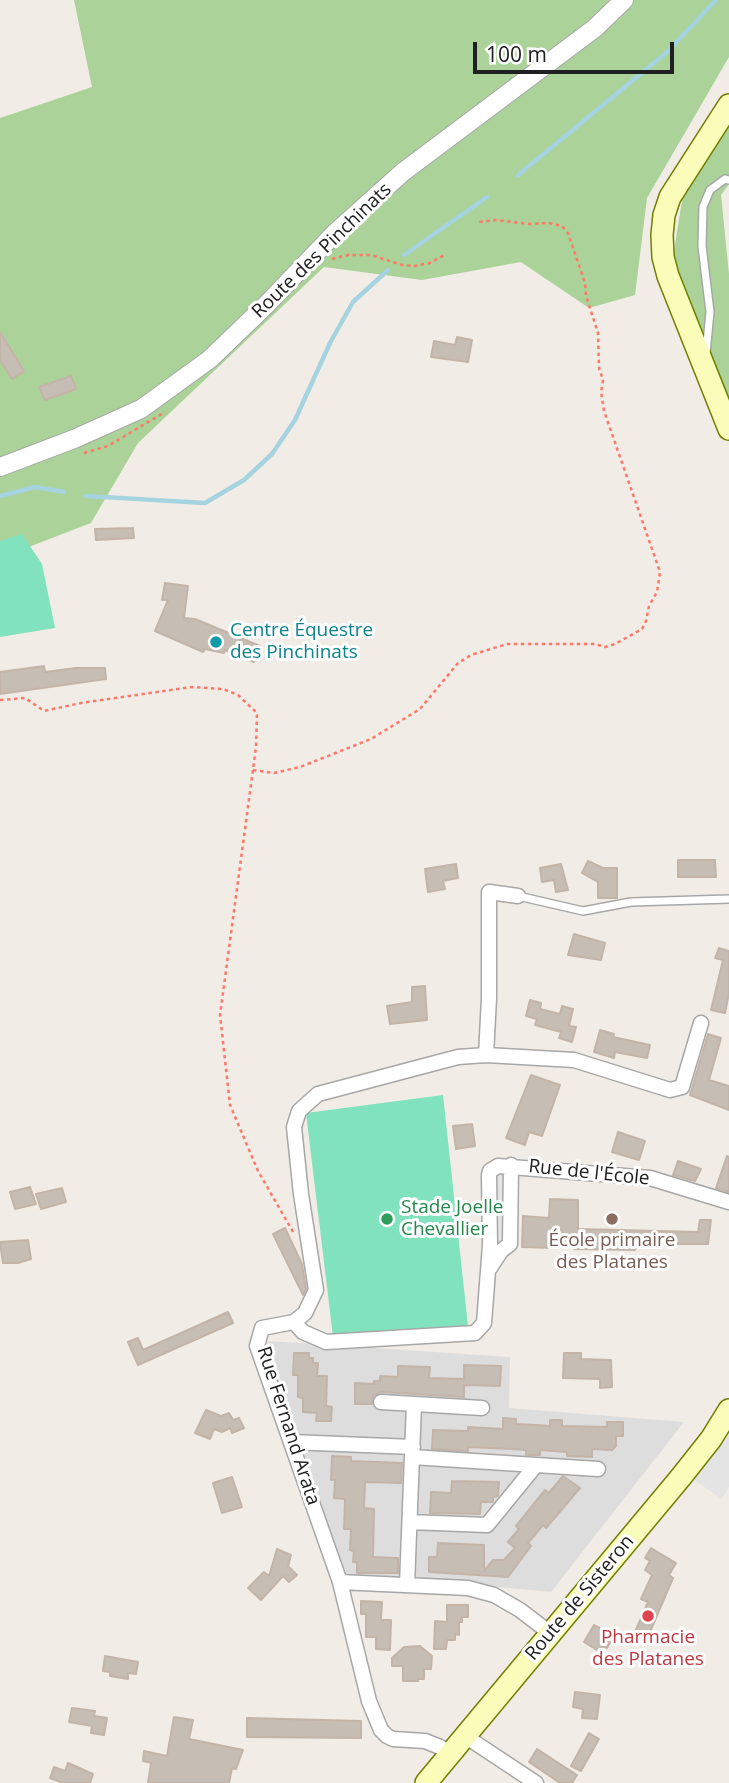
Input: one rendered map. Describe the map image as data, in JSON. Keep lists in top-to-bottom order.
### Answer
{
  "streets": {
    "main road": ["Route de Sisteron"],
    "street": ["Route des Pinchinats", "Rue de l'École", "Rue Fernand Arata"]
  },
  "crossings": [
    ["Rue Fernand Arata", "Route de Sisteron"]
  ],
  "places": [
    "Centre Équestre des Pinchinats",
    "Stade Joelle Chevallier",
    "École primaire des Platanes",
    "Pharmacie des Platanes"
  ],
  "scale_bar": "100 m"
}
